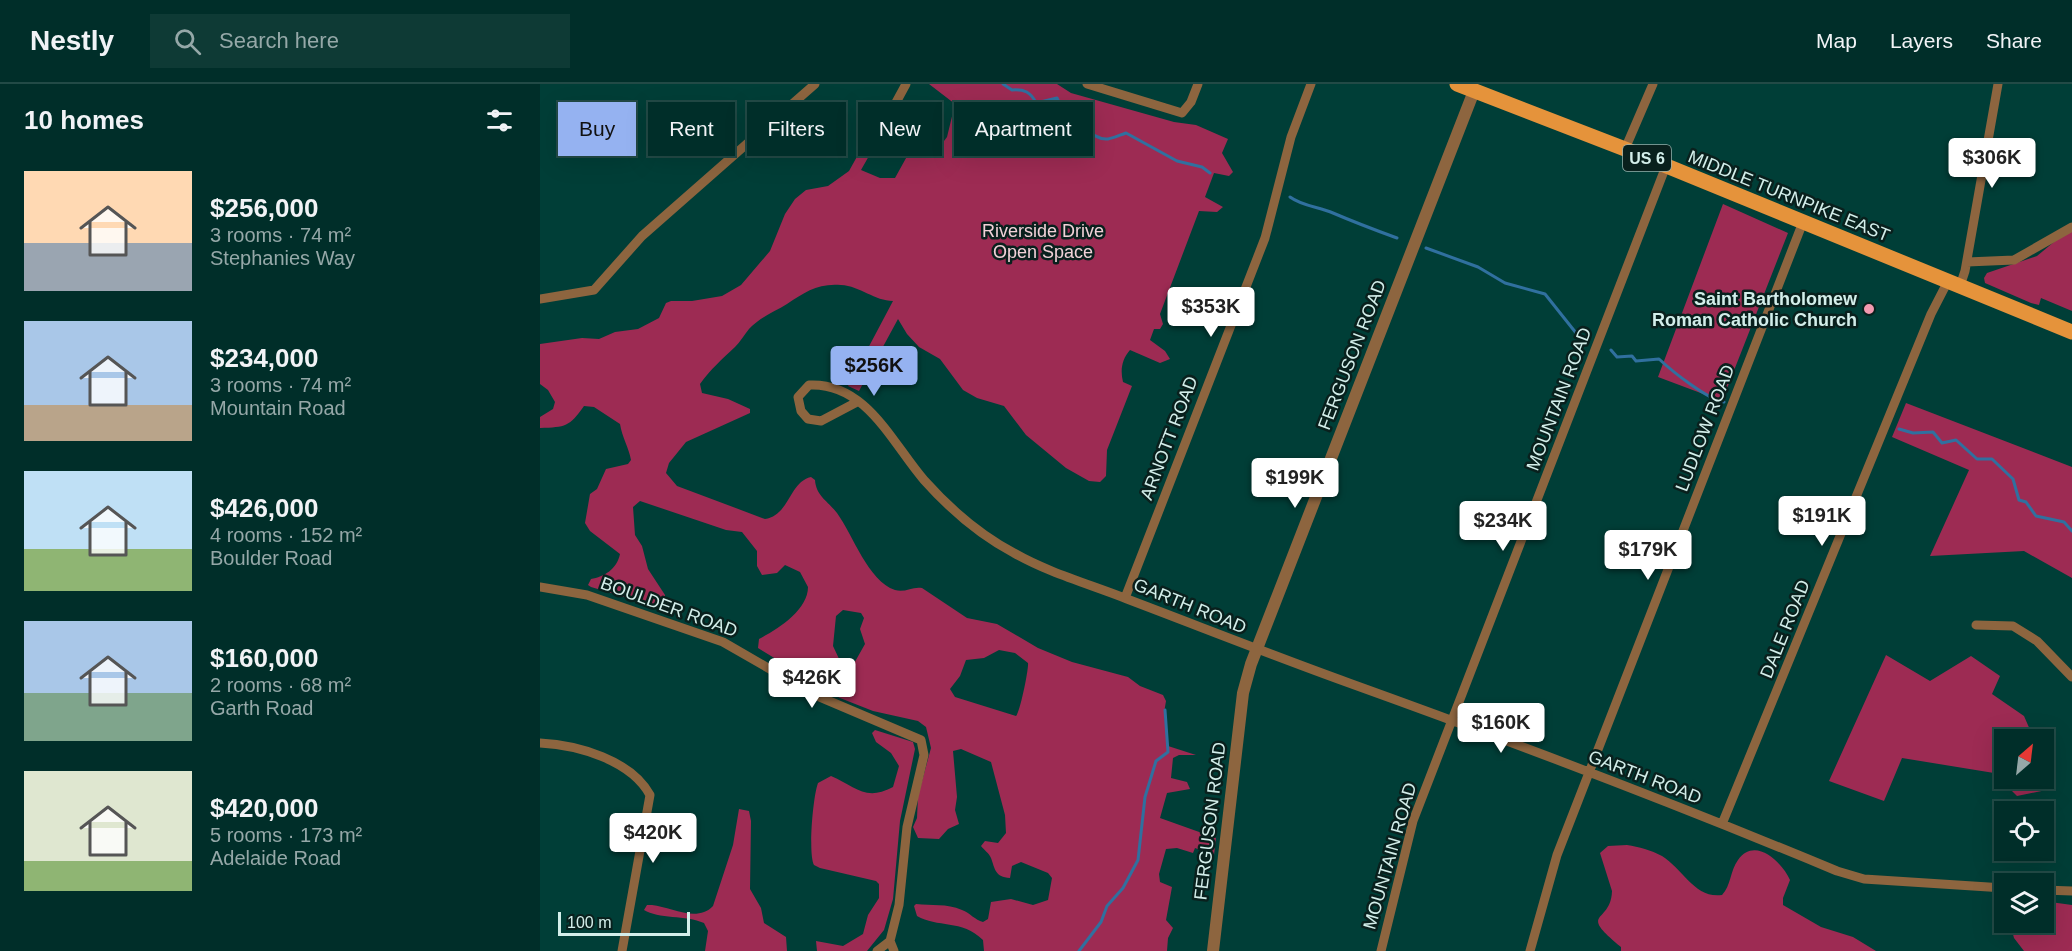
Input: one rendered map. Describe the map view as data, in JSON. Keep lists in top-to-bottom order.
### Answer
{
  "streets": {
    "main road": ["US 6", "MIDDLE TURNPIKE EAST"],
    "street": [
      "FERGUSON ROAD",
      "MOUNTAIN ROAD",
      "LUDLOW ROAD",
      "ARNOTT ROAD",
      "GARTH ROAD",
      "BOULDER ROAD",
      "DALE ROAD"
    ]
  },
  "crossings": [
    ["MIDDLE TURNPIKE EAST", "FERGUSON ROAD"],
    ["MIDDLE TURNPIKE EAST", "MOUNTAIN ROAD"],
    ["MIDDLE TURNPIKE EAST", "LUDLOW ROAD"],
    ["MIDDLE TURNPIKE EAST", "DALE ROAD"],
    ["FERGUSON ROAD", "GARTH ROAD"],
    ["MOUNTAIN ROAD", "GARTH ROAD"],
    ["LUDLOW ROAD", "GARTH ROAD"],
    ["ARNOTT ROAD", "GARTH ROAD"],
    ["GARTH ROAD", "DALE ROAD"]
  ],
  "parks": ["Riverside Drive Open Space"],
  "places": ["Saint Bartholomew Roman Catholic Church"],
  "scale_bar": "100 m",
  "north": "top right",
  "page": {
    "header": "Nestly",
    "search": "Search here",
    "nav": ["Map", "Layers", "Share"],
    "heading": "10 homes",
    "chip": [
      "Buy",
      "Rent",
      "Filters",
      "New",
      "Apartment"
    ],
    "price": [
      "$306K",
      "$353K",
      "$256K",
      "$199K",
      "$191K",
      "$234K",
      "$179K",
      "$426K",
      "$160K",
      "$420K"
    ],
    "list": [
      {
        "name": "$256,000",
        "note": "3 rooms · 74 m² · Stephanies Way"
      },
      {
        "name": "$234,000",
        "note": "3 rooms · 74 m² · Mountain Road"
      },
      {
        "name": "$426,000",
        "note": "4 rooms · 152 m² · Boulder Road"
      },
      {
        "name": "$160,000",
        "note": "2 rooms · 68 m² · Garth Road"
      },
      {
        "name": "$420,000",
        "note": "5 rooms · 173 m² · Adelaide Road"
      }
    ],
    "scale": "100 m"
  }
}
